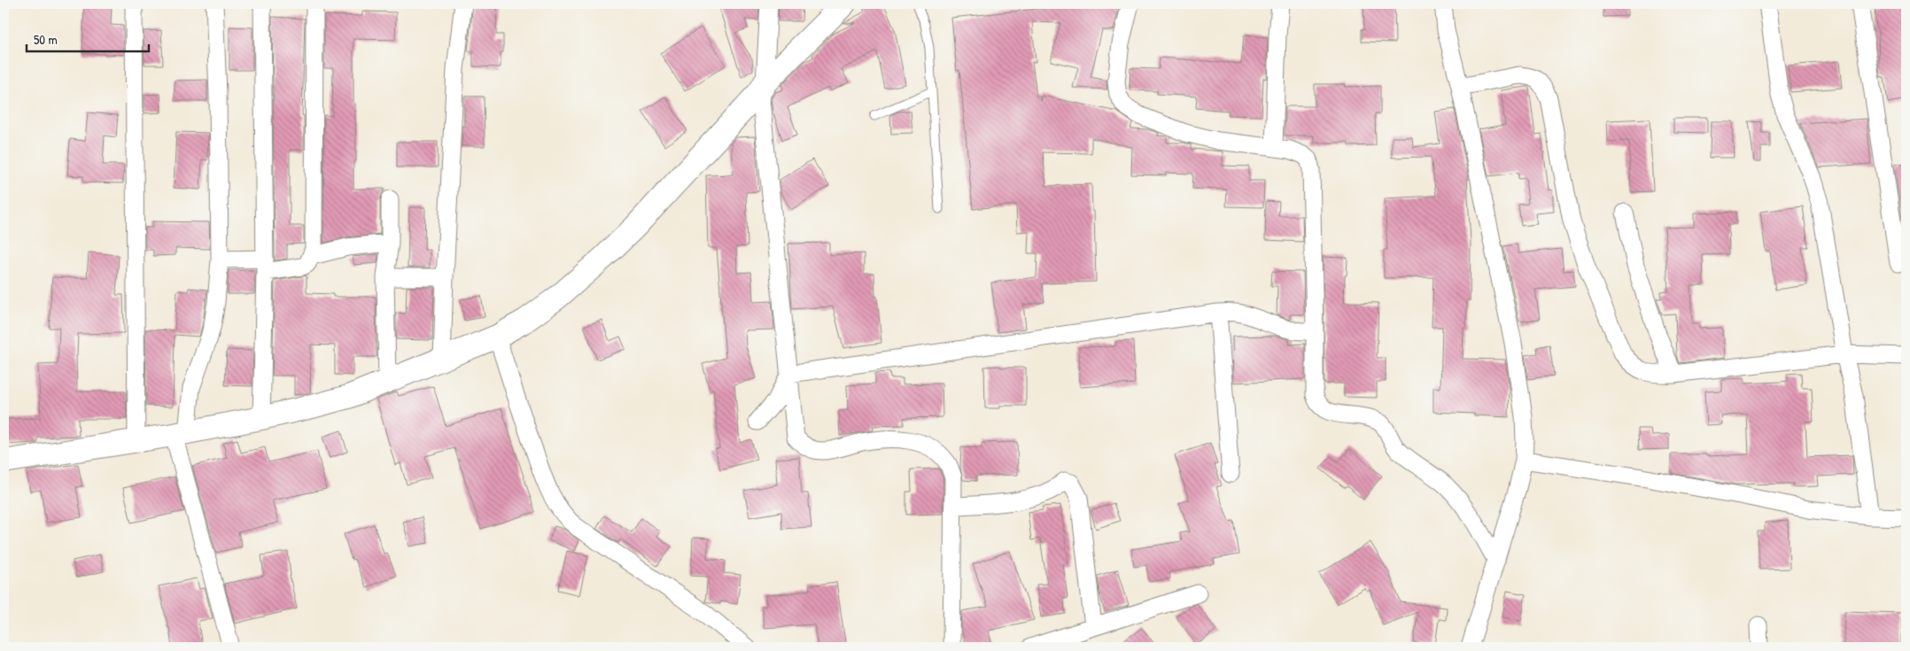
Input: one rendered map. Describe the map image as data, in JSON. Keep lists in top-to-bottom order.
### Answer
{
  "scale_bar": "50 m"
}
